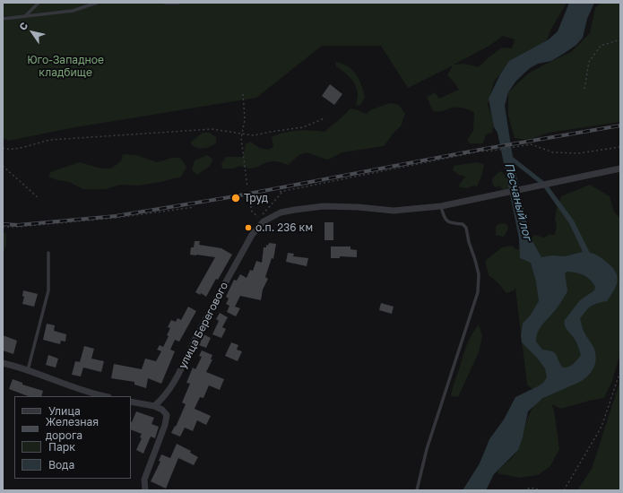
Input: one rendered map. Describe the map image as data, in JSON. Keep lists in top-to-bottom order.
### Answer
{
  "streets": {
    "street": ["улица Берегового"]
  },
  "water": ["Песчаный лог"],
  "parks": ["Юго-Западное кладбище"],
  "places": ["Труд", "о.п. 236 км"],
  "legend": [
    "Улица",
    "Железная дорога",
    "Парк",
    "Вода"
  ],
  "north": "top left"
}
